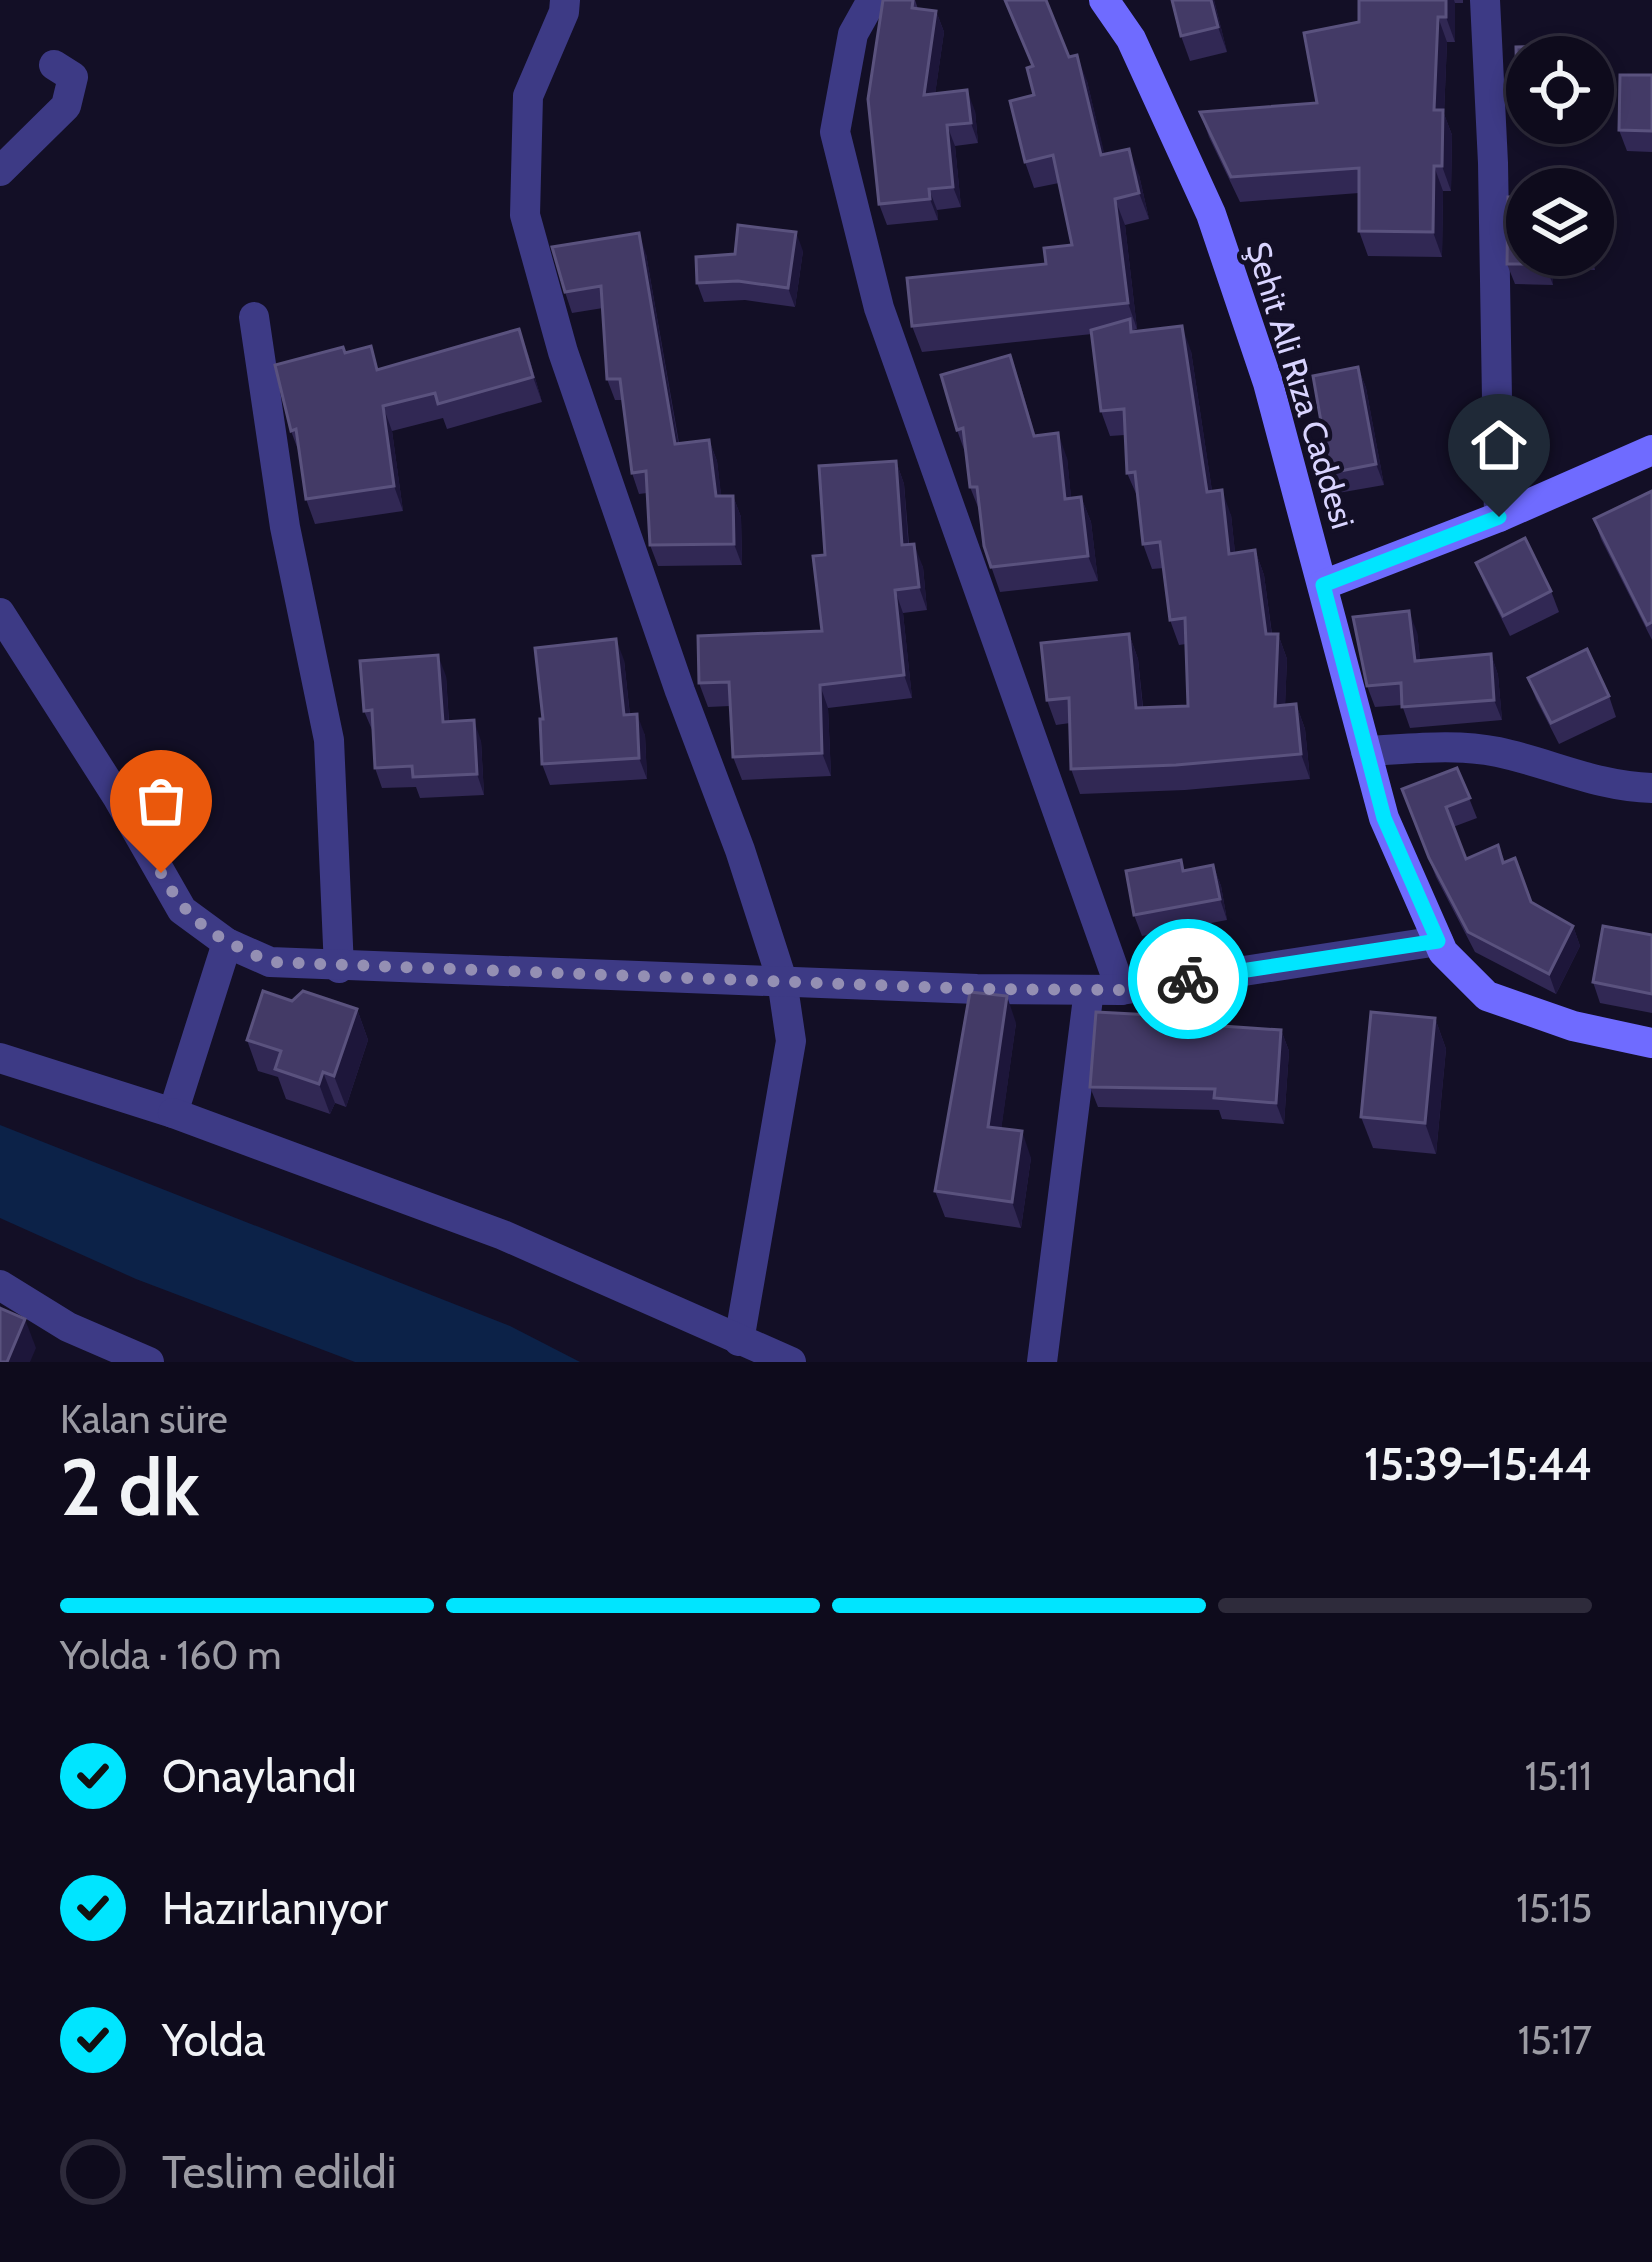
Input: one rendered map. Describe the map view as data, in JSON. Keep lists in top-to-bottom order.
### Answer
{
  "streets": {
    "street": ["Şehit Ali Rıza Caddesi"]
  },
  "page": {
    "heading": ["2 dk", "Kalan süre", "15:39–15:44"],
    "bar": "Yolda · 160 m",
    "list": [
      ["Onaylandı", "15:11"],
      ["Hazırlanıyor", "15:15"],
      ["Yolda", "15:17"],
      "Teslim edildi"
    ]
  }
}
